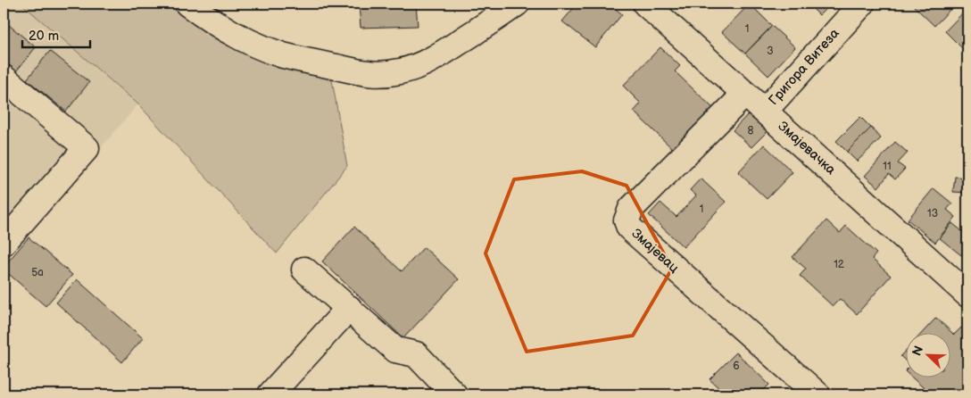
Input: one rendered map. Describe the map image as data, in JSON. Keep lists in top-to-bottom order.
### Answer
{
  "streets": {
    "street": ["Григора Витеза", "Змајевачка", "Змајевац"]
  },
  "crossings": [
    ["Григора Витеза", "Змајевачка"],
    ["Змајевачка", "Змајевац"]
  ],
  "house_numbers": [
    "1",
    "3",
    "8",
    "11",
    "1",
    "13",
    "12",
    "5a",
    "6"
  ],
  "scale_bar": "20 m",
  "north": "top left"
}
